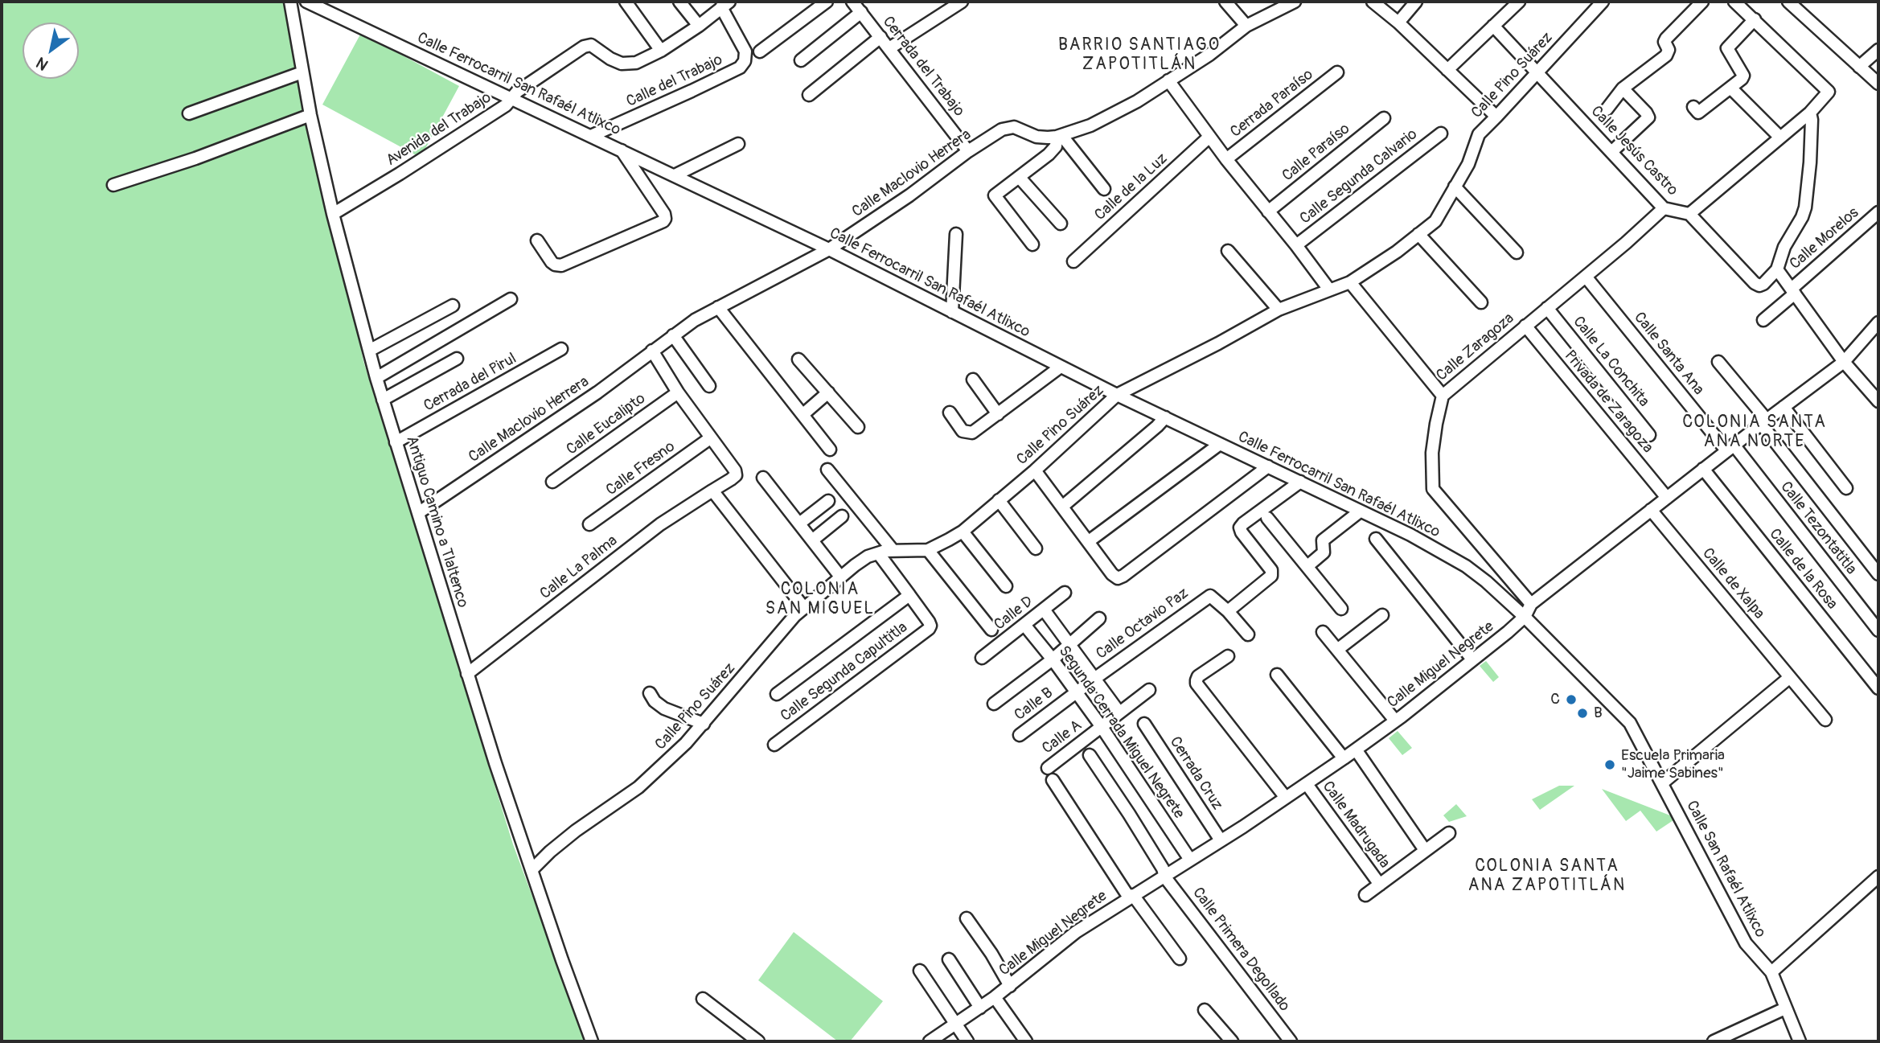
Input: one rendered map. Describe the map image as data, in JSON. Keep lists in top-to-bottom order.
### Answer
{
  "streets": {
    "street": [
      "Cerrada del Trabajo",
      "Calle Pino Suárez",
      "Calle del Trabajo",
      "Calle Ferrocarril San Rafaél Atlixco",
      "Cerrada Paraíso",
      "Avenida del Trabajo",
      "Calle Jesús Castro",
      "Calle Paraíso",
      "Calle Maclovio Herrera",
      "Calle Segunda Calvario",
      "Calle de la Luz",
      "Calle Morelos",
      "Calle Zaragoza",
      "Calle Santa Ana",
      "Calle La Conchita",
      "Cerrada del Pirul",
      "Privada de Zaragoza",
      "Calle Eucalipto",
      "Calle Fresno",
      "Antiguo Camino a Tlaltenco",
      "Calle Tezontatitla",
      "Calle La Palma",
      "Calle de la Rosa",
      "Calle de Xalpa",
      "Calle D",
      "Calle Octavio Paz",
      "Calle Miguel Negrete",
      "Calle Segunda Capultitla",
      "Calle B",
      "Segunda Cerrada Miguel Negrete",
      "Calle A",
      "Cerrada Cruz",
      "Calle Madrugada",
      "Calle San Rafaél Atlixco",
      "Calle Primera Degollado"
    ]
  },
  "crossings": [
    ["Cerrada del Trabajo", "Calle Maclovio Herrera"],
    ["Calle Pino Suárez", "Calle Ferrocarril San Rafaél Atlixco"],
    ["Calle Pino Suárez", "Calle Jesús Castro"],
    ["Calle Pino Suárez", "Antiguo Camino a Tlaltenco"],
    ["Calle del Trabajo", "Calle Ferrocarril San Rafaél Atlixco"],
    ["Calle del Trabajo", "Avenida del Trabajo"],
    ["Calle Ferrocarril San Rafaél Atlixco", "Avenida del Trabajo"],
    ["Calle Ferrocarril San Rafaél Atlixco", "Calle Maclovio Herrera"],
    ["Calle Ferrocarril San Rafaél Atlixco", "Calle Miguel Negrete"],
    ["Calle Ferrocarril San Rafaél Atlixco", "Calle San Rafaél Atlixco"],
    ["Avenida del Trabajo", "Antiguo Camino a Tlaltenco"],
    ["Calle Jesús Castro", "Calle Zaragoza"],
    ["Calle Maclovio Herrera", "Antiguo Camino a Tlaltenco"],
    ["Calle Zaragoza", "Calle Santa Ana"],
    ["Calle Zaragoza", "Calle La Conchita"],
    ["Calle Zaragoza", "Privada de Zaragoza"],
    ["Calle Zaragoza", "Calle Miguel Negrete"],
    ["Calle Santa Ana", "Calle Tezontatitla"],
    ["Calle Santa Ana", "Calle Miguel Negrete"],
    ["Cerrada del Pirul", "Antiguo Camino a Tlaltenco"],
    ["Privada de Zaragoza", "Calle Miguel Negrete"],
    ["Calle Fresno", "Calle La Palma"],
    ["Antiguo Camino a Tlaltenco", "Calle La Palma"],
    ["Calle Tezontatitla", "Calle Miguel Negrete"],
    ["Calle de la Rosa", "Calle Miguel Negrete"],
    ["Calle de Xalpa", "Calle Miguel Negrete"],
    ["Calle D", "Segunda Cerrada Miguel Negrete"],
    ["Calle Octavio Paz", "Calle B"],
    ["Calle Miguel Negrete", "Segunda Cerrada Miguel Negrete"],
    ["Calle Miguel Negrete", "Cerrada Cruz"],
    ["Calle Miguel Negrete", "Calle Madrugada"],
    ["Calle Miguel Negrete", "Calle San Rafaél Atlixco"],
    ["Calle Miguel Negrete", "Calle Primera Degollado"],
    ["Calle B", "Segunda Cerrada Miguel Negrete"],
    ["Segunda Cerrada Miguel Negrete", "Calle A"]
  ],
  "districts": [
    "BARRIO SANTIAGO ZAPOTITLÁN",
    "COLONIA SANTA ANA NORTE",
    "COLONIA SAN MIGUEL",
    "COLONIA SANTA ANA ZAPOTITLÁN"
  ],
  "places": ["C", "B", "Escuela Primaria \"Jaime Sabines\""],
  "north": "bottom left"
}
